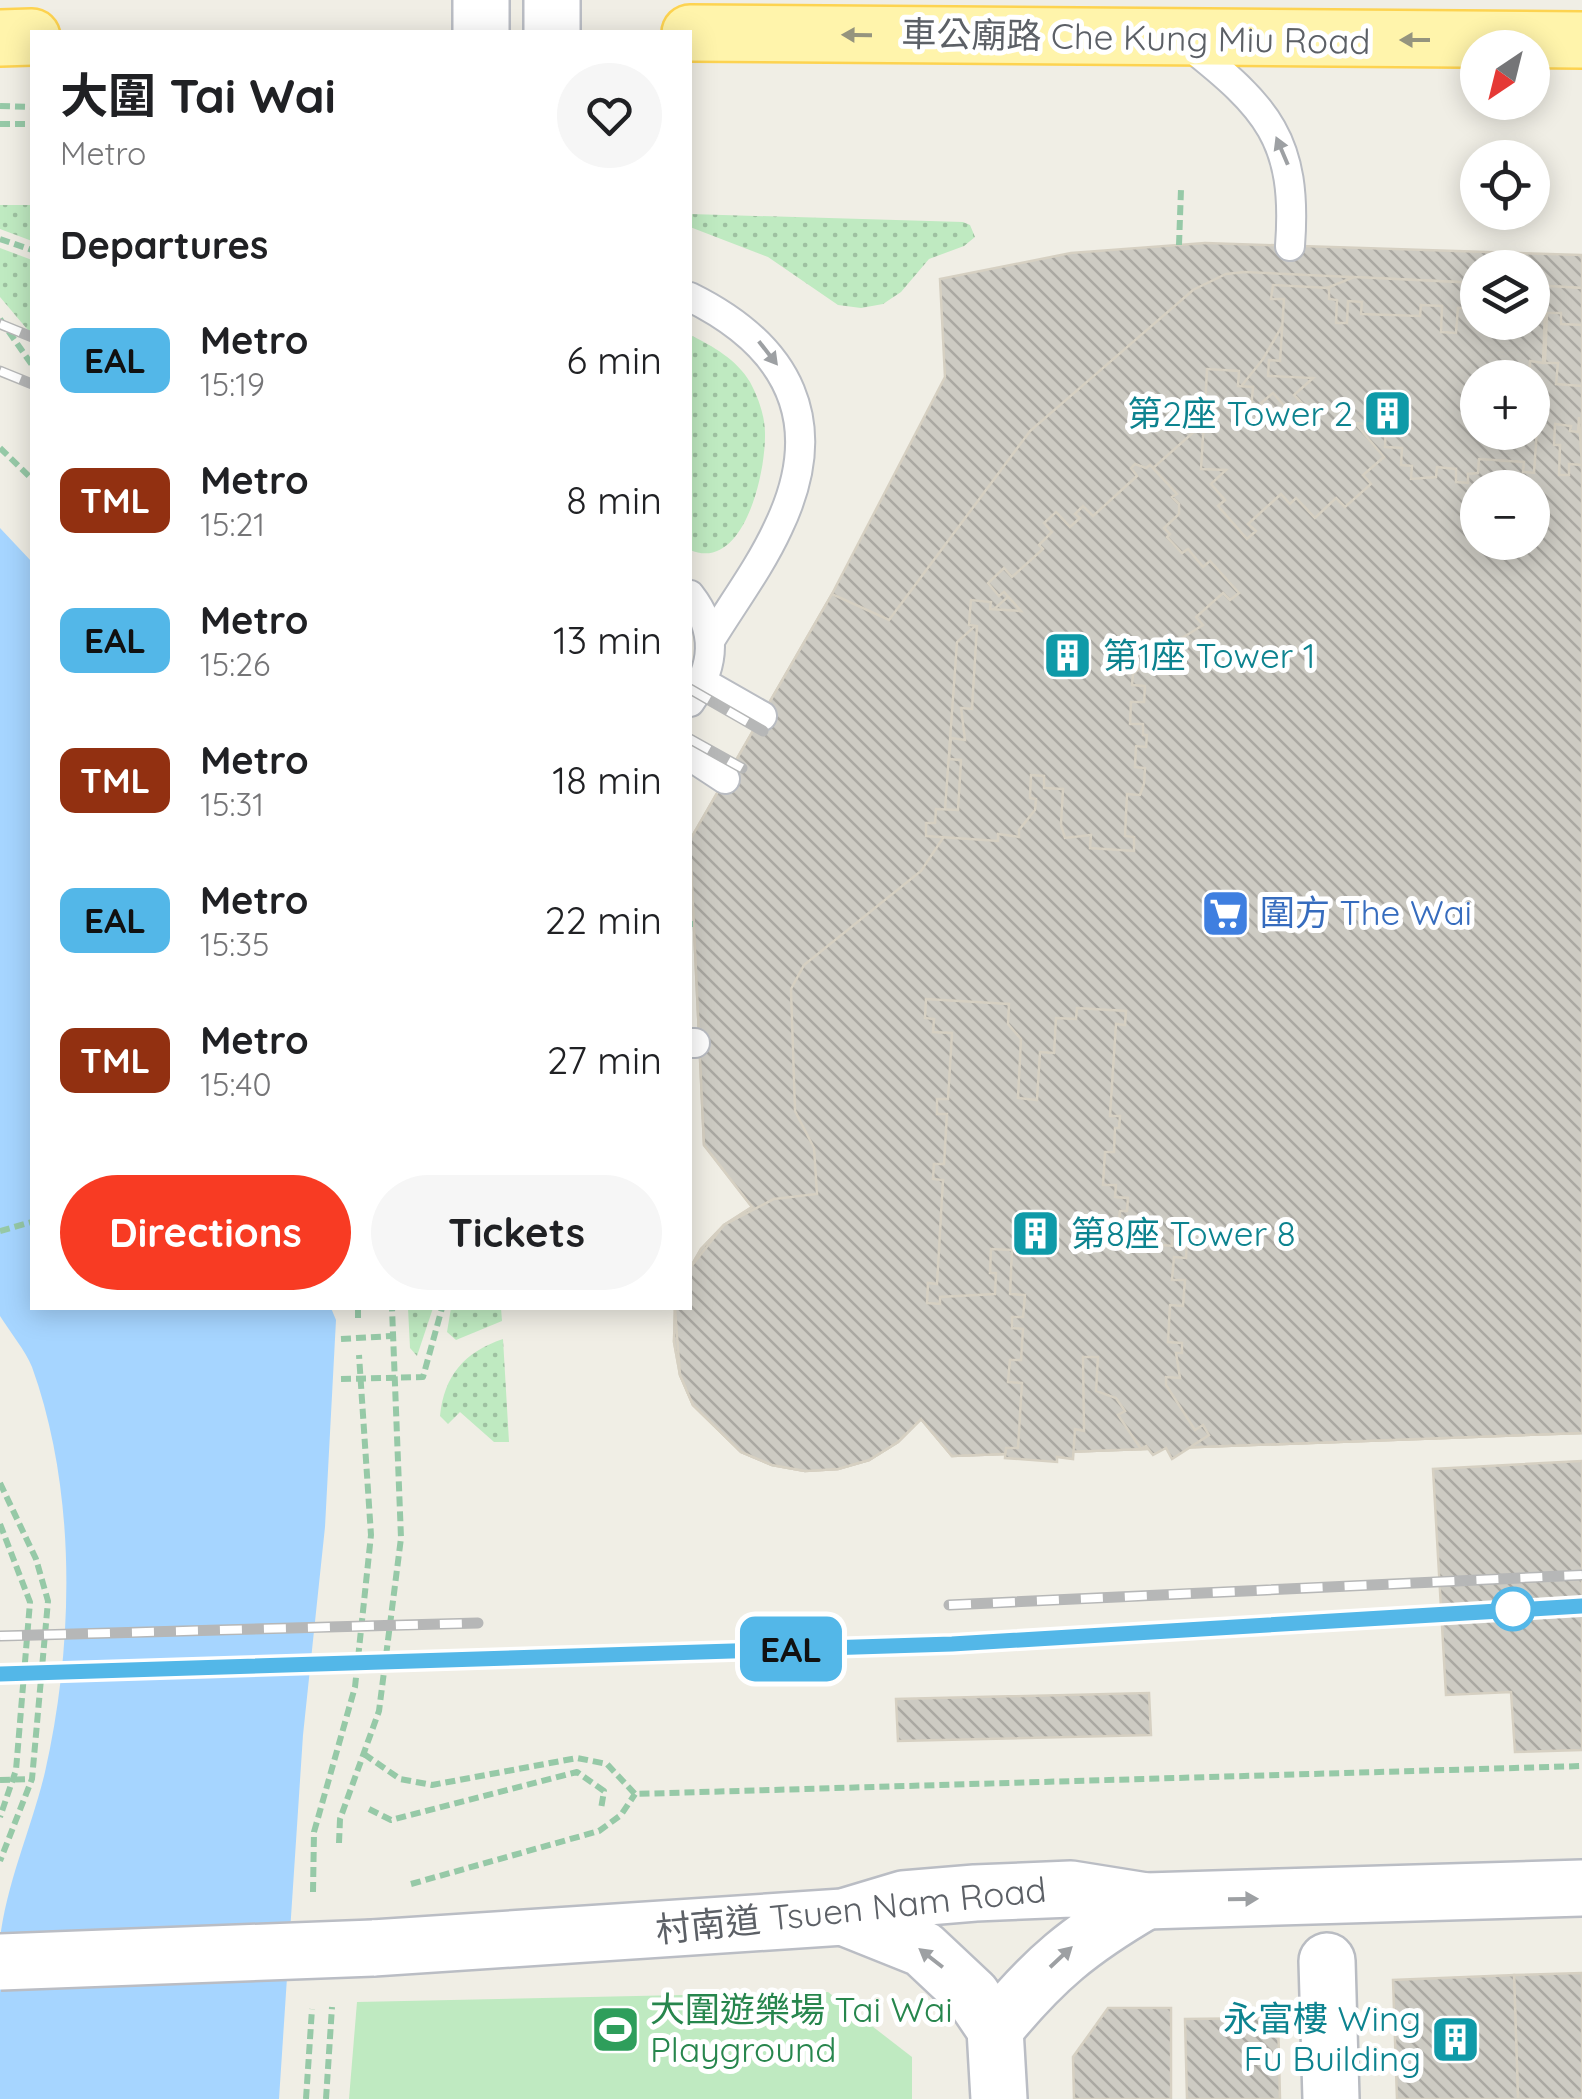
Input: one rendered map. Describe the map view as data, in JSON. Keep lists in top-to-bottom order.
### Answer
{
  "streets": {
    "main road": ["車公廟路 Che Kung Miu Road"],
    "street": ["村南道 Tsuen Nam Road"]
  },
  "one_way": ["車公廟路 Che Kung Miu Road"],
  "places": {
    "building": [
      "第2座 Tower 2",
      "第1座 Tower 1",
      "第8座 Tower 8",
      "永富樓 Wing Fu Building"
    ],
    "supermarket": ["圍方 The Wai"],
    "sports": ["大圍遊樂場 Tai Wai Playground"]
  },
  "lines": ["metro line EAL"],
  "north": "bottom left",
  "page": {
    "on_map": "EAL",
    "map_buttons": ["+", "−"],
    "heading": [
      ["大圍 Tai Wai", "Metro"],
      "Departures"
    ],
    "list": [
      {
        "mark": "EAL",
        "name": "Metro",
        "note": "15:19",
        "value": "6 min"
      },
      {
        "mark": "TML",
        "name": "Metro",
        "note": "15:21",
        "value": "8 min"
      },
      {
        "mark": "EAL",
        "name": "Metro",
        "note": "15:26",
        "value": "13 min"
      },
      {
        "mark": "TML",
        "name": "Metro",
        "note": "15:31",
        "value": "18 min"
      },
      {
        "mark": "EAL",
        "name": "Metro",
        "note": "15:35",
        "value": "22 min"
      },
      {
        "mark": "TML",
        "name": "Metro",
        "note": "15:40",
        "value": "27 min"
      }
    ],
    "buttons": ["Directions", "Tickets"]
  }
}
